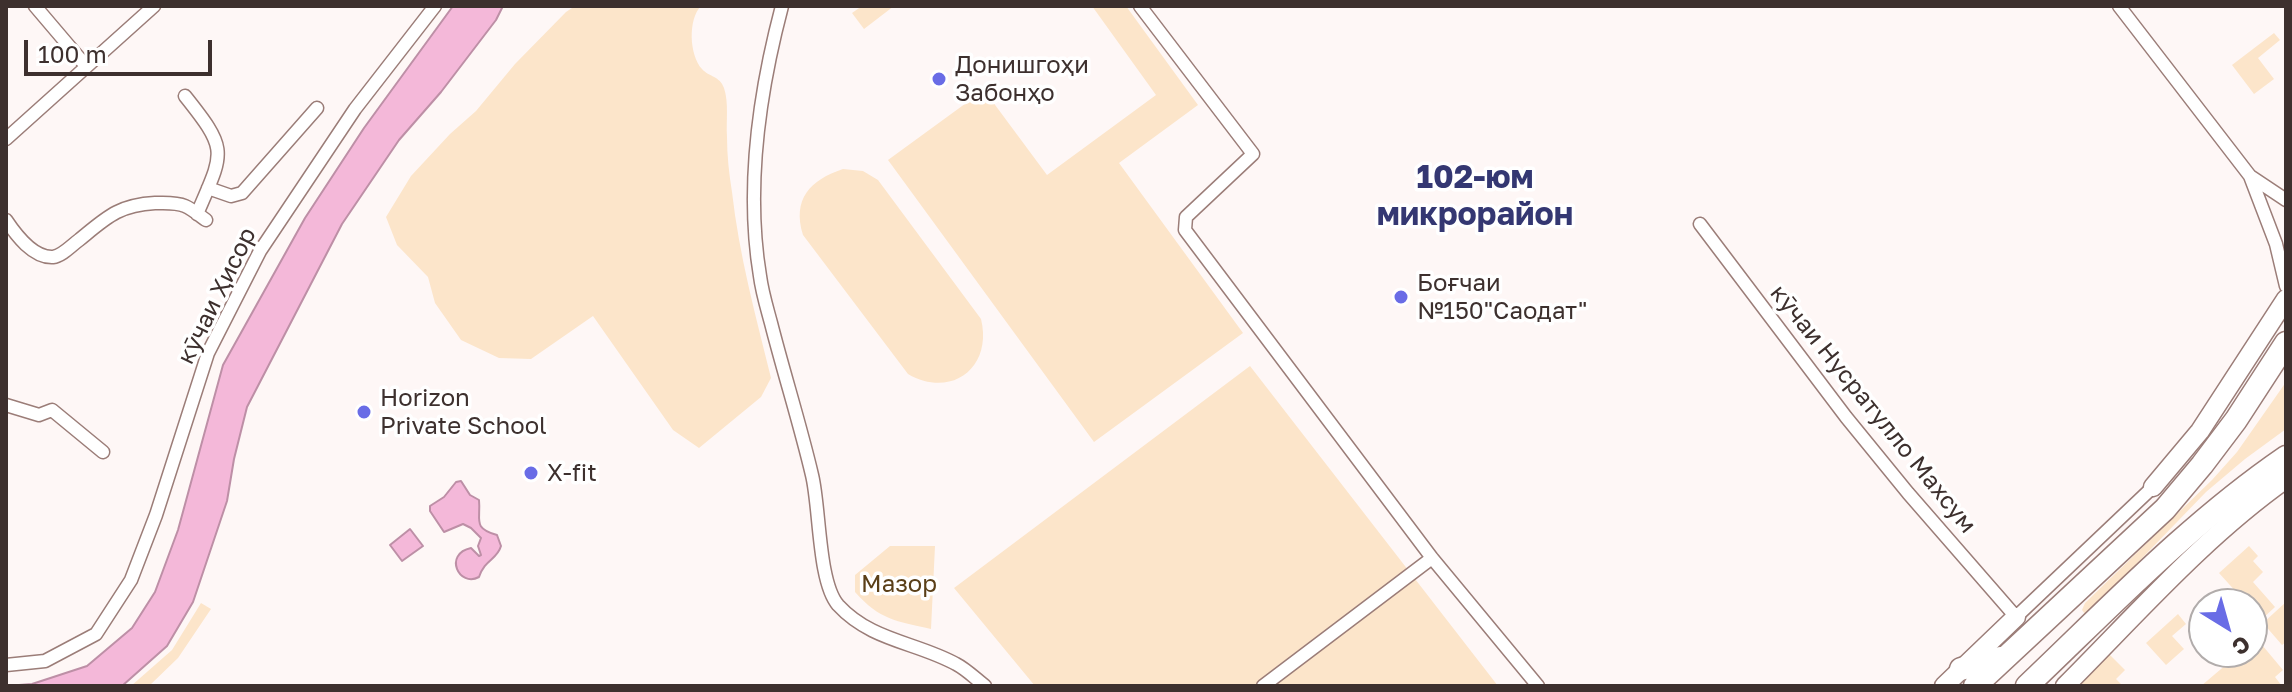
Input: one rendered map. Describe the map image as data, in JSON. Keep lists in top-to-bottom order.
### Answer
{
  "streets": {
    "street": ["кӯчаи Ҳисор", "кӯчаи Нусратулло Махсум"]
  },
  "districts": ["102-юм микрорайон"],
  "parks": ["Мазор"],
  "places": [
    "Донишгоҳи Забонҳо",
    "Боғчаи №150\"Саодат\"",
    "Horizon Private School",
    "X-fit"
  ],
  "scale_bar": "100 m",
  "north": "bottom right"
}
